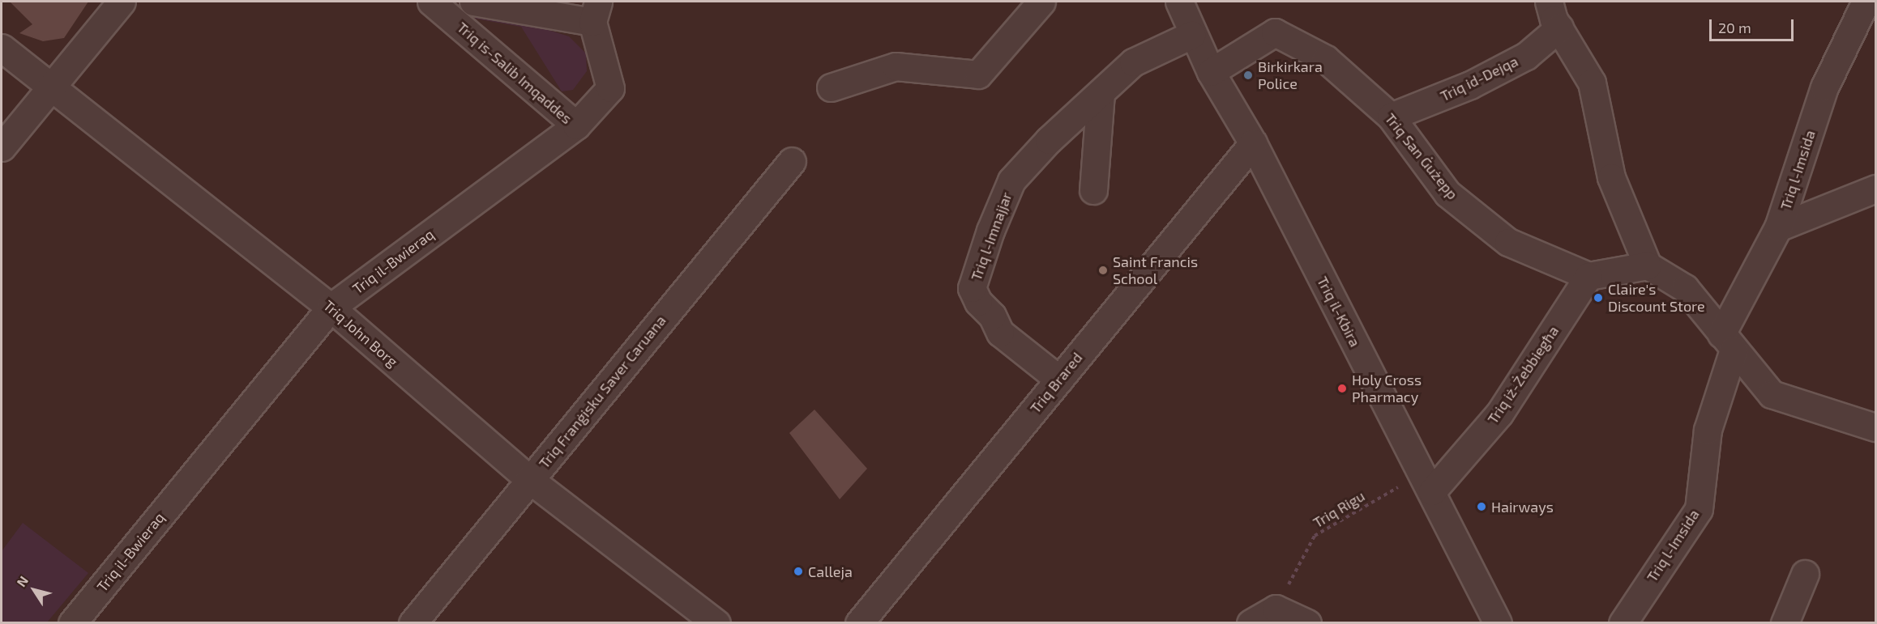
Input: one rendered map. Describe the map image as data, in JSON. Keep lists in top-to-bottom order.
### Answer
{
  "streets": {
    "street": [
      "Triq is-Salib Imqaddes",
      "Triq id-Dejqa",
      "Triq San Ġużepp",
      "Triq l-Imsida",
      "Triq l-Imnajjar",
      "Triq il-Bwieraq",
      "Triq il-Kbira",
      "Triq John Borg",
      "Triq iż-Żebbiegħa",
      "Triq Brared",
      "Triq Franġisku Saver Caruana"
    ],
    "path": ["Triq Rigu"]
  },
  "crossings": [
    ["Triq is-Salib Imqaddes", "Triq il-Bwieraq"],
    ["Triq id-Dejqa", "Triq San Ġużepp"],
    ["Triq San Ġużepp", "Triq il-Kbira"],
    ["Triq San Ġużepp", "Triq iż-Żebbiegħa"],
    ["Triq l-Imnajjar", "Triq il-Kbira"],
    ["Triq l-Imnajjar", "Triq Brared"],
    ["Triq il-Bwieraq", "Triq John Borg"],
    ["Triq il-Kbira", "Triq iż-Żebbiegħa"],
    ["Triq il-Kbira", "Triq Brared"],
    ["Triq il-Kbira", "Triq Rigu"],
    ["Triq John Borg", "Triq Franġisku Saver Caruana"],
    ["Triq iż-Żebbiegħa", "Triq Rigu"]
  ],
  "places": [
    "Birkirkara Police",
    "Saint Francis School",
    "Claire's Discount Store",
    "Holy Cross Pharmacy",
    "Hairways",
    "Calleja"
  ],
  "scale_bar": "20 m",
  "north": "top left"
}
